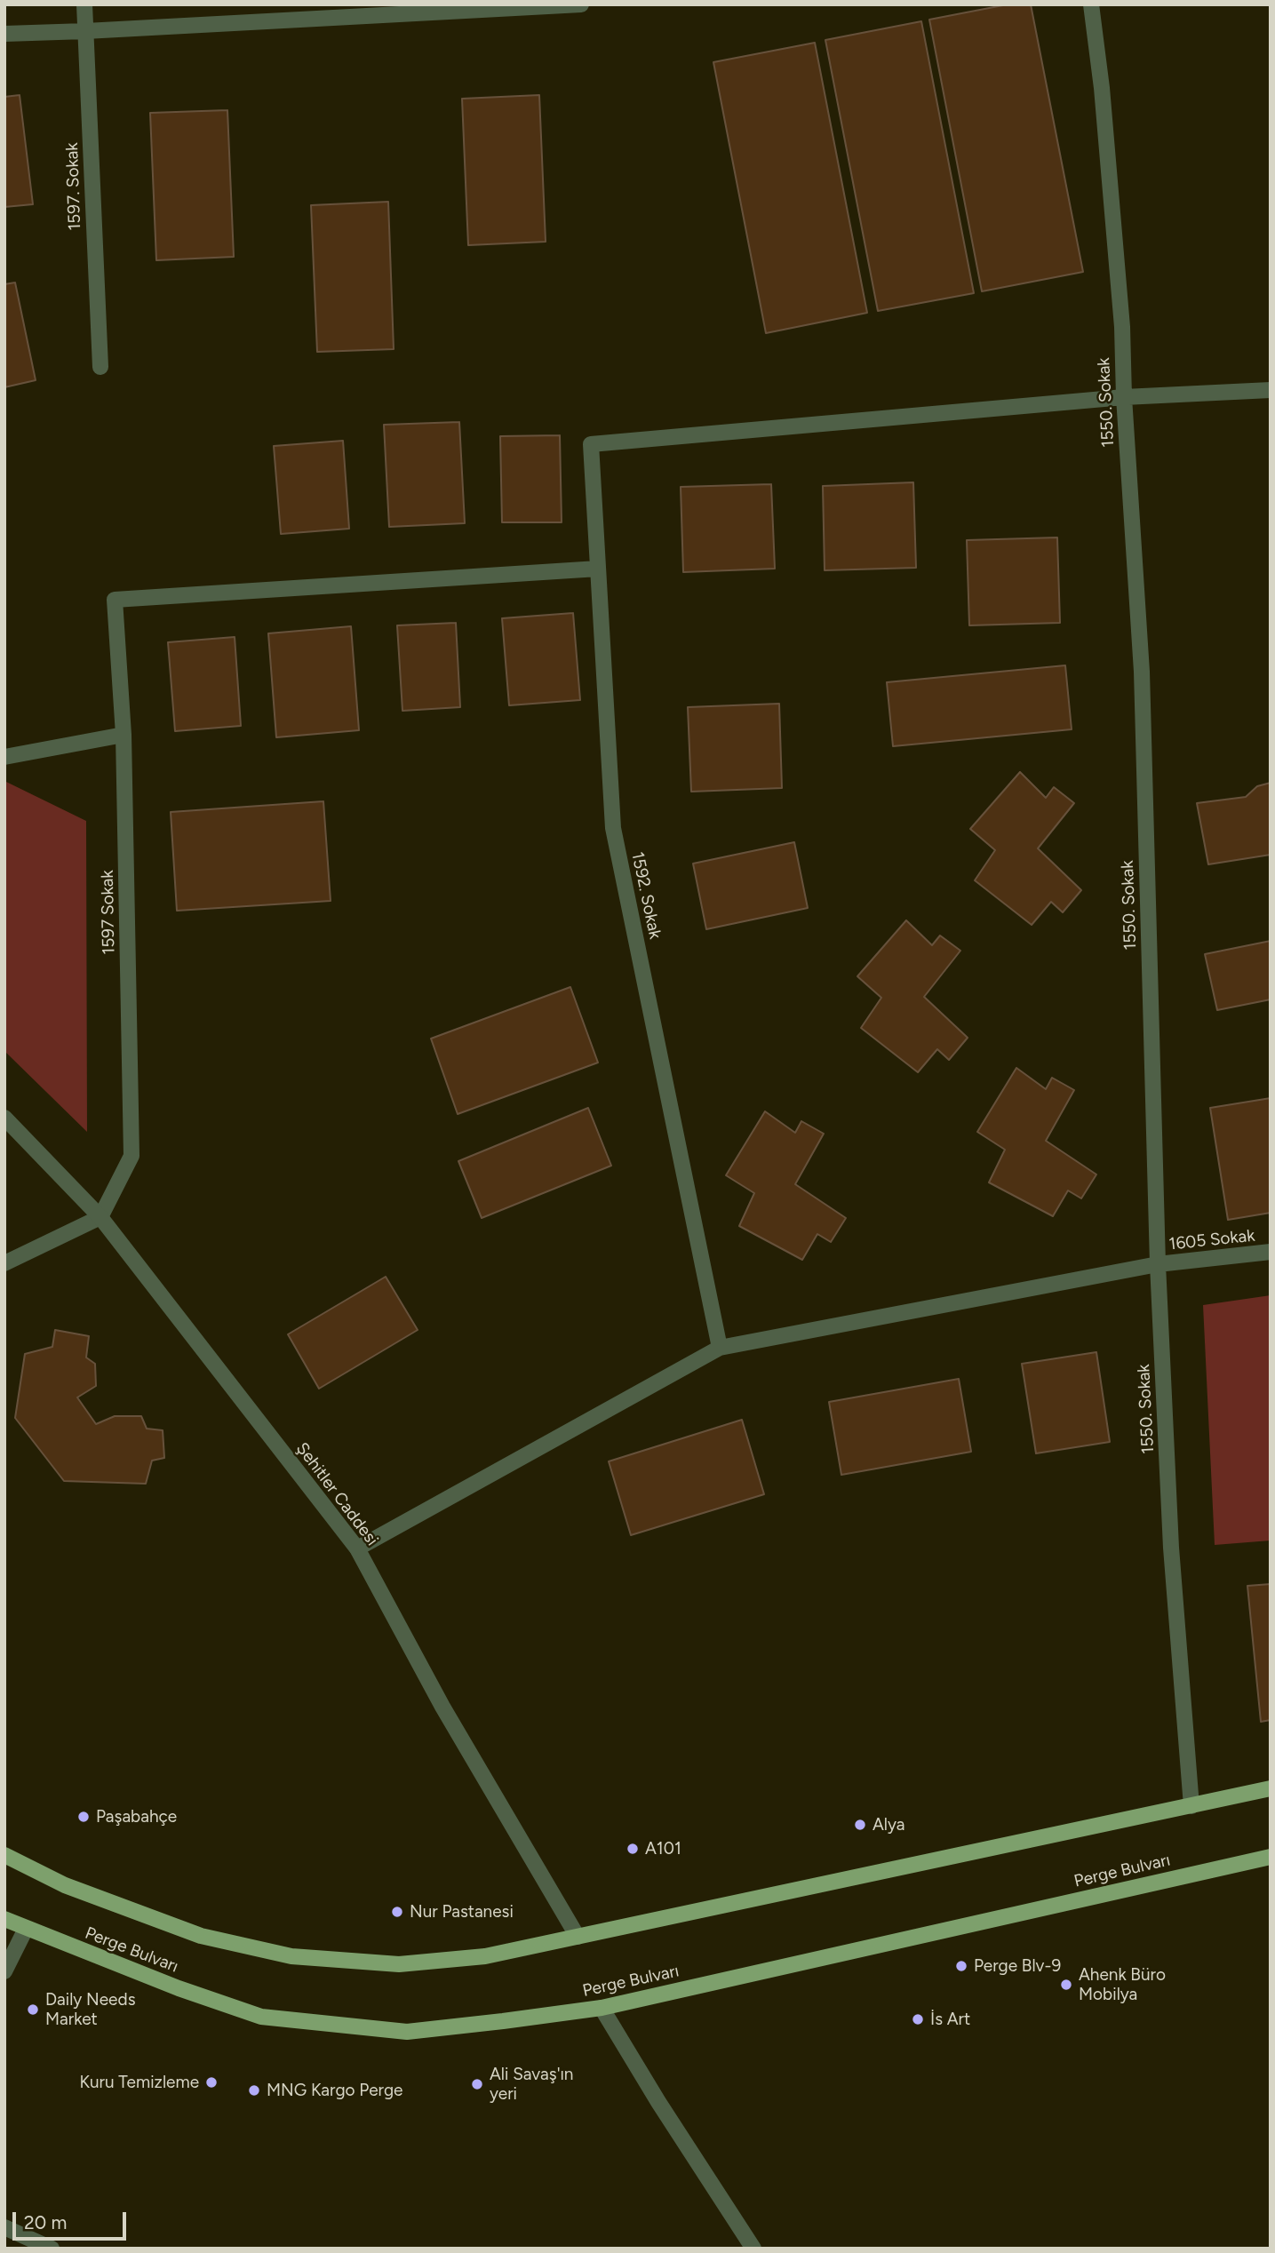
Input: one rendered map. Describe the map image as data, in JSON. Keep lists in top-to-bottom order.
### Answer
{
  "streets": {
    "main road": ["Perge Bulvarı"],
    "street": [
      "1597. Sokak",
      "1550. Sokak",
      "1592. Sokak",
      "1597 Sokak",
      "1605 Sokak",
      "Şehitler Caddesi"
    ]
  },
  "crossings": [
    ["1550. Sokak", "1592. Sokak"],
    ["1550. Sokak", "1605 Sokak"],
    ["1592. Sokak", "1597 Sokak"],
    ["1592. Sokak", "1605 Sokak"],
    ["1597 Sokak", "Şehitler Caddesi"],
    ["1605 Sokak", "Şehitler Caddesi"]
  ],
  "places": [
    "Paşabahçe",
    "Alya",
    "A101",
    "Nur Pastanesi",
    "Perge Blv-9",
    "Ahenk Büro Mobilya",
    "Daily Needs Market",
    "İs Art",
    "Kuru Temizleme",
    "Ali Savaş'ın yeri",
    "MNG Kargo Perge"
  ],
  "scale_bar": "20 m"
}
